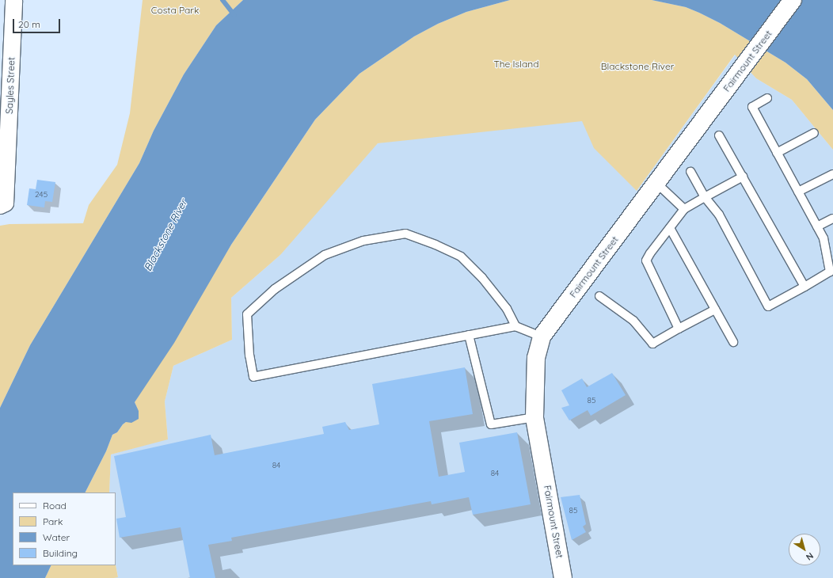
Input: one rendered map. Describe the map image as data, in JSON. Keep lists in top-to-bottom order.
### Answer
{
  "streets": {
    "street": ["Fairmount Street", "Sayles Street"]
  },
  "water": ["Blackstone River"],
  "parks": ["Costa Park", "The Island", "Blackstone River"],
  "house_numbers": [
    "245",
    "85",
    "84",
    "84",
    "85"
  ],
  "legend": [
    "Road",
    "Park",
    "Water",
    "Building"
  ],
  "scale_bar": "20 m",
  "north": "bottom right"
}
